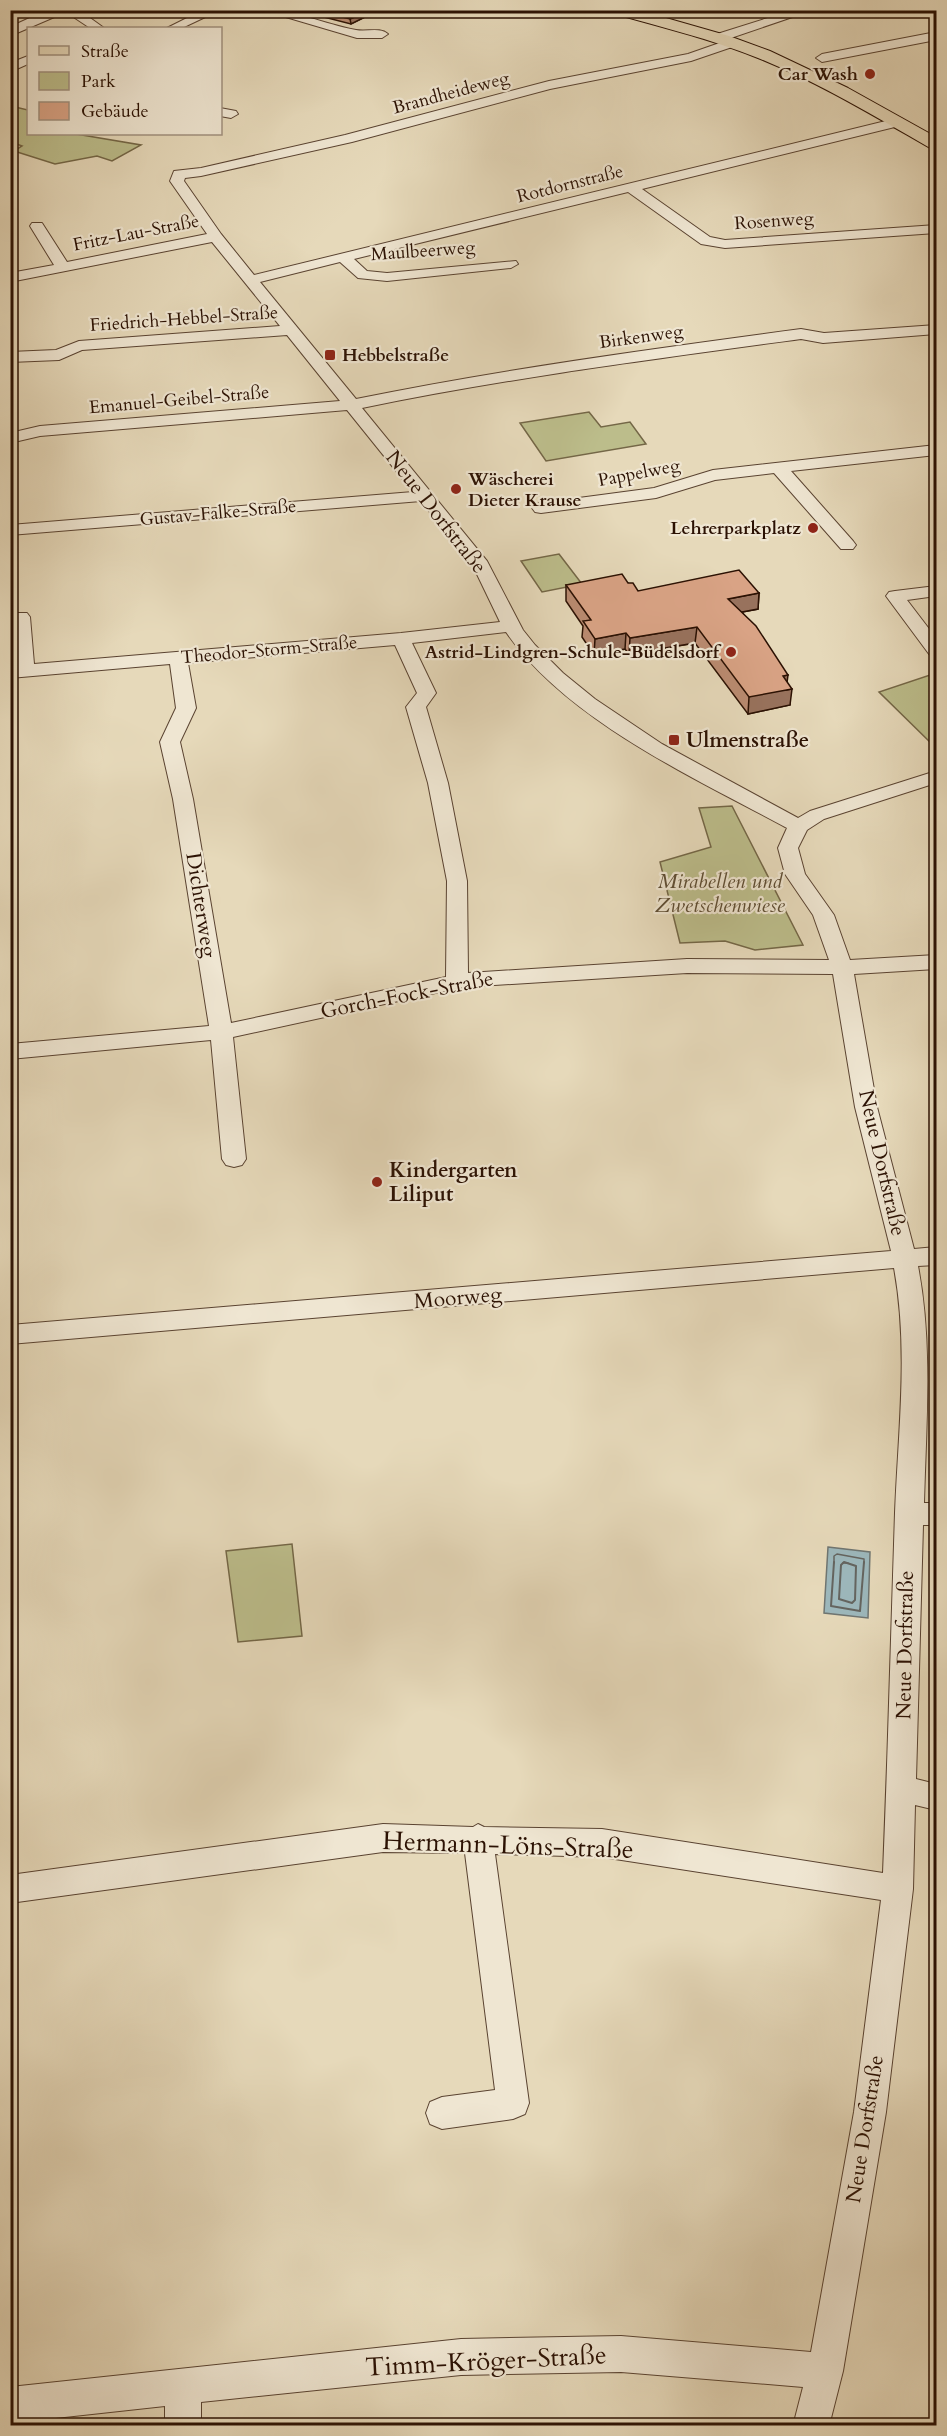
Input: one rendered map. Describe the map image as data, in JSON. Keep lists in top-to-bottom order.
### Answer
{
  "streets": {
    "street": [
      "Brandheideweg",
      "Rotdornstraße",
      "Rosenweg",
      "Fritz-Lau-Straße",
      "Maulbeerweg",
      "Friedrich-Hebbel-Straße",
      "Birkenweg",
      "Emanuel-Geibel-Straße",
      "Pappelweg",
      "Neue Dorfstraße",
      "Gustav-Falke-Straße",
      "Theodor-Storm-Straße",
      "Dichterweg",
      "Gorch-Fock-Straße",
      "Moorweg",
      "Hermann-Löns-Straße",
      "Timm-Kröger-Straße"
    ]
  },
  "crossings": [
    ["Brandheideweg", "Neue Dorfstraße"],
    ["Rotdornstraße", "Rosenweg"],
    ["Rotdornstraße", "Maulbeerweg"],
    ["Rotdornstraße", "Neue Dorfstraße"],
    ["Fritz-Lau-Straße", "Neue Dorfstraße"],
    ["Friedrich-Hebbel-Straße", "Neue Dorfstraße"],
    ["Birkenweg", "Emanuel-Geibel-Straße"],
    ["Birkenweg", "Neue Dorfstraße"],
    ["Emanuel-Geibel-Straße", "Neue Dorfstraße"],
    ["Neue Dorfstraße", "Gustav-Falke-Straße"],
    ["Neue Dorfstraße", "Theodor-Storm-Straße"],
    ["Neue Dorfstraße", "Gorch-Fock-Straße"],
    ["Neue Dorfstraße", "Moorweg"],
    ["Neue Dorfstraße", "Hermann-Löns-Straße"],
    ["Neue Dorfstraße", "Timm-Kröger-Straße"],
    ["Theodor-Storm-Straße", "Dichterweg"],
    ["Dichterweg", "Gorch-Fock-Straße"]
  ],
  "parks": ["Mirabellen und Zwetschenwiese"],
  "places": {
    "other": [
      "Car Wash",
      "Wäscherei Dieter Krause",
      "Lehrerparkplatz",
      "Astrid-Lindgren-Schule-Büdelsdorf",
      "Kindergarten Liliput"
    ],
    "transit": ["Hebbelstraße", "Ulmenstraße"]
  },
  "legend": ["Straße", "Park", "Gebäude"]
}
